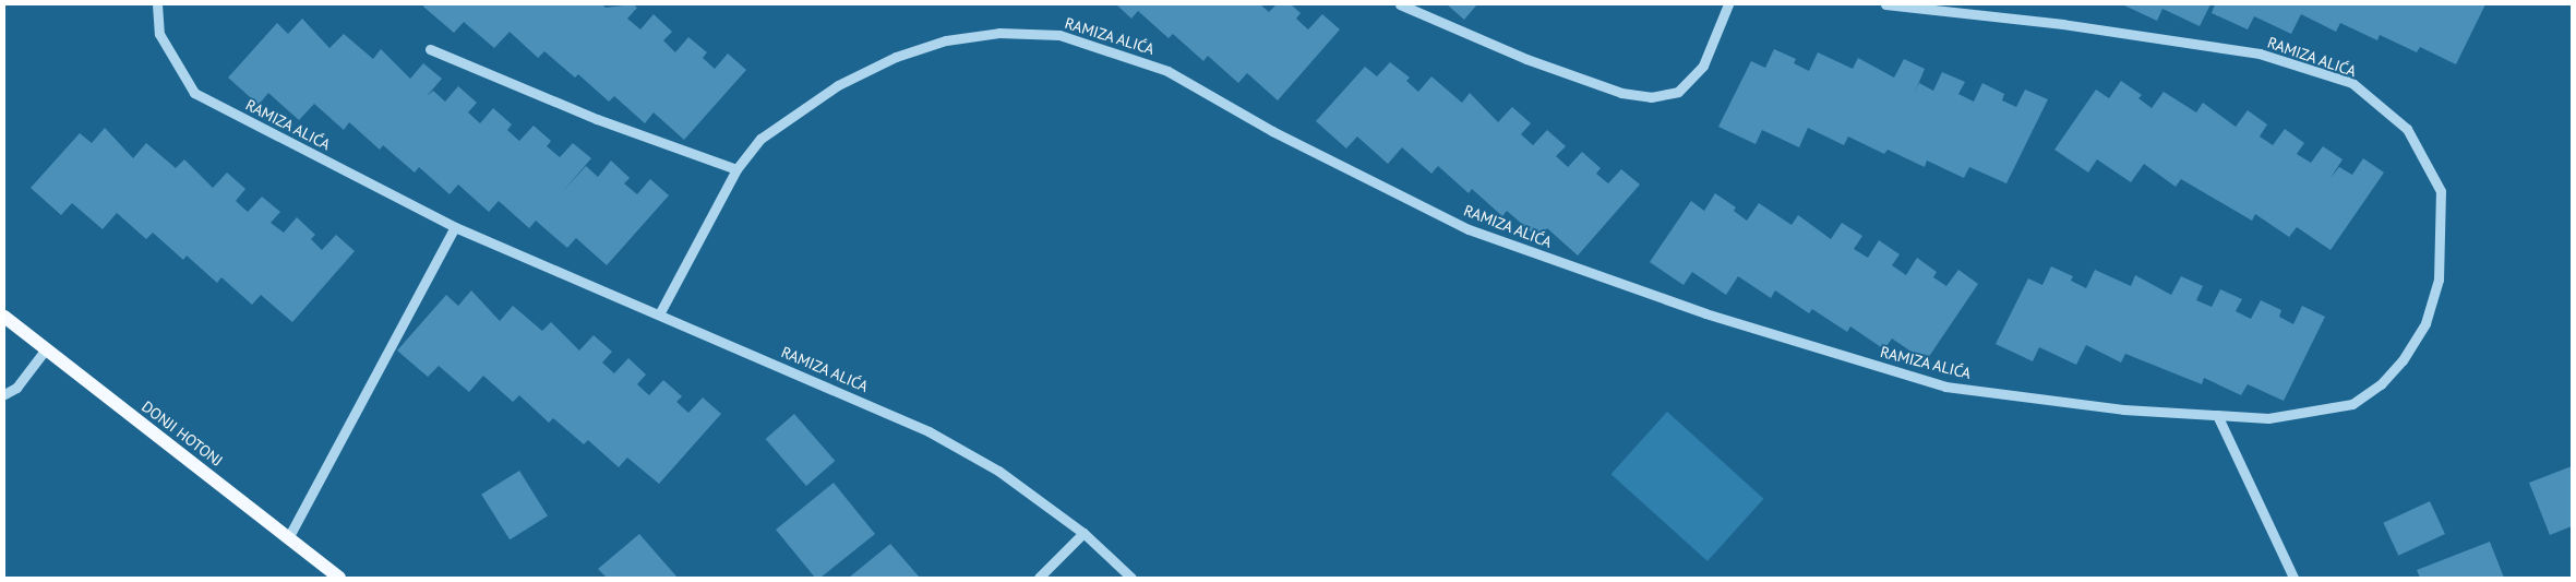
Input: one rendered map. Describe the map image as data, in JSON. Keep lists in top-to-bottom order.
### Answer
{
  "streets": {
    "main road": ["DONJI HOTONJ"],
    "street": ["RAMIZA ALIĆA"]
  }
}
